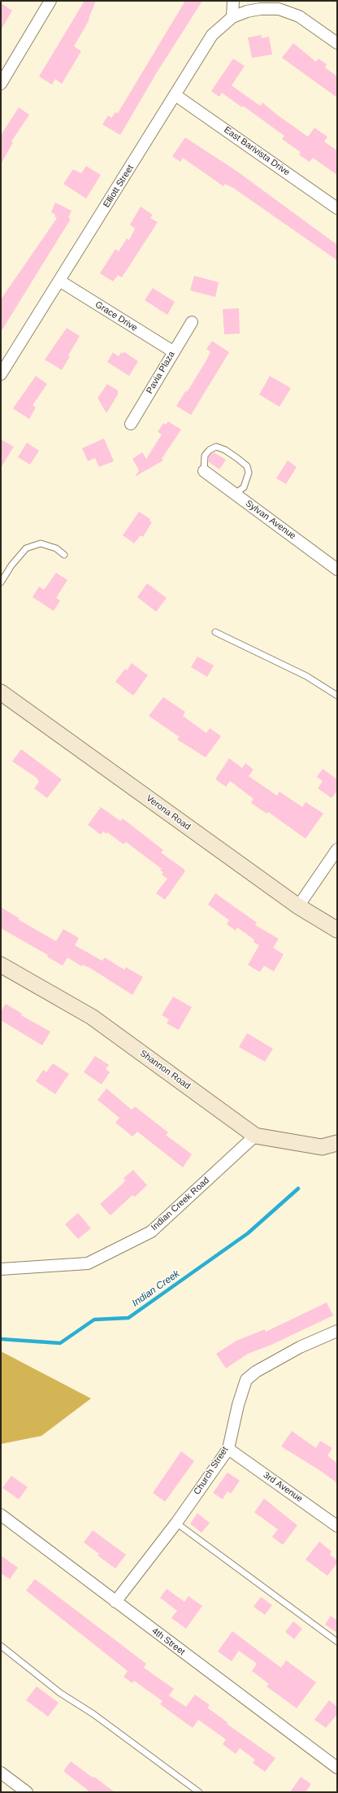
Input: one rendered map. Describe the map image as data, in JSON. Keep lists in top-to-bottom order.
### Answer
{
  "streets": {
    "street": [
      "East Barivista Drive",
      "Elliott Street",
      "Grace Drive",
      "Pavia Plaza",
      "Sylvan Avenue",
      "Verona Road",
      "Shannon Road",
      "Indian Creek Road",
      "Church Street",
      "3rd Avenue",
      "4th Street"
    ]
  },
  "crossings": [
    ["East Barivista Drive", "Elliott Street"],
    ["Elliott Street", "Grace Drive"],
    ["Grace Drive", "Pavia Plaza"],
    ["Shannon Road", "Indian Creek Road"],
    ["Church Street", "3rd Avenue"],
    ["Church Street", "4th Street"]
  ],
  "water": ["Indian Creek"]
}
